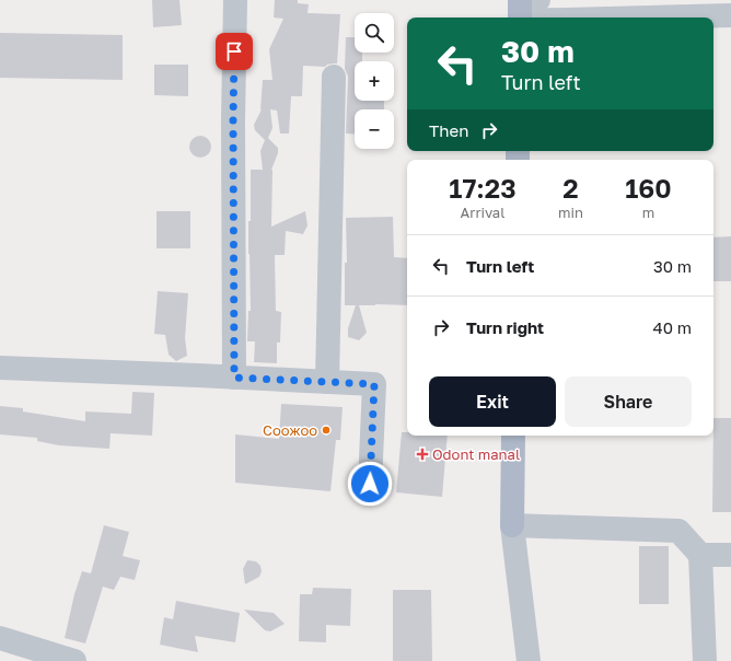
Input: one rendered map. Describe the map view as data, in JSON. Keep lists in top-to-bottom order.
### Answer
{
  "places": {
    "other": ["Соожоо"],
    "health": ["Odont manal"]
  },
  "page": {
    "map_buttons": ["+", "−"],
    "turn": ["30 m", "Turn left"],
    "then": "Then",
    "eta": [
      "17:23",
      "Arrival",
      "2",
      "min",
      "160",
      "m"
    ],
    "list": [
      {
        "name": "Turn left",
        "value": "30 m"
      },
      {
        "name": "Turn right",
        "value": "40 m"
      }
    ],
    "buttons": ["Exit", "Share"]
  }
}
